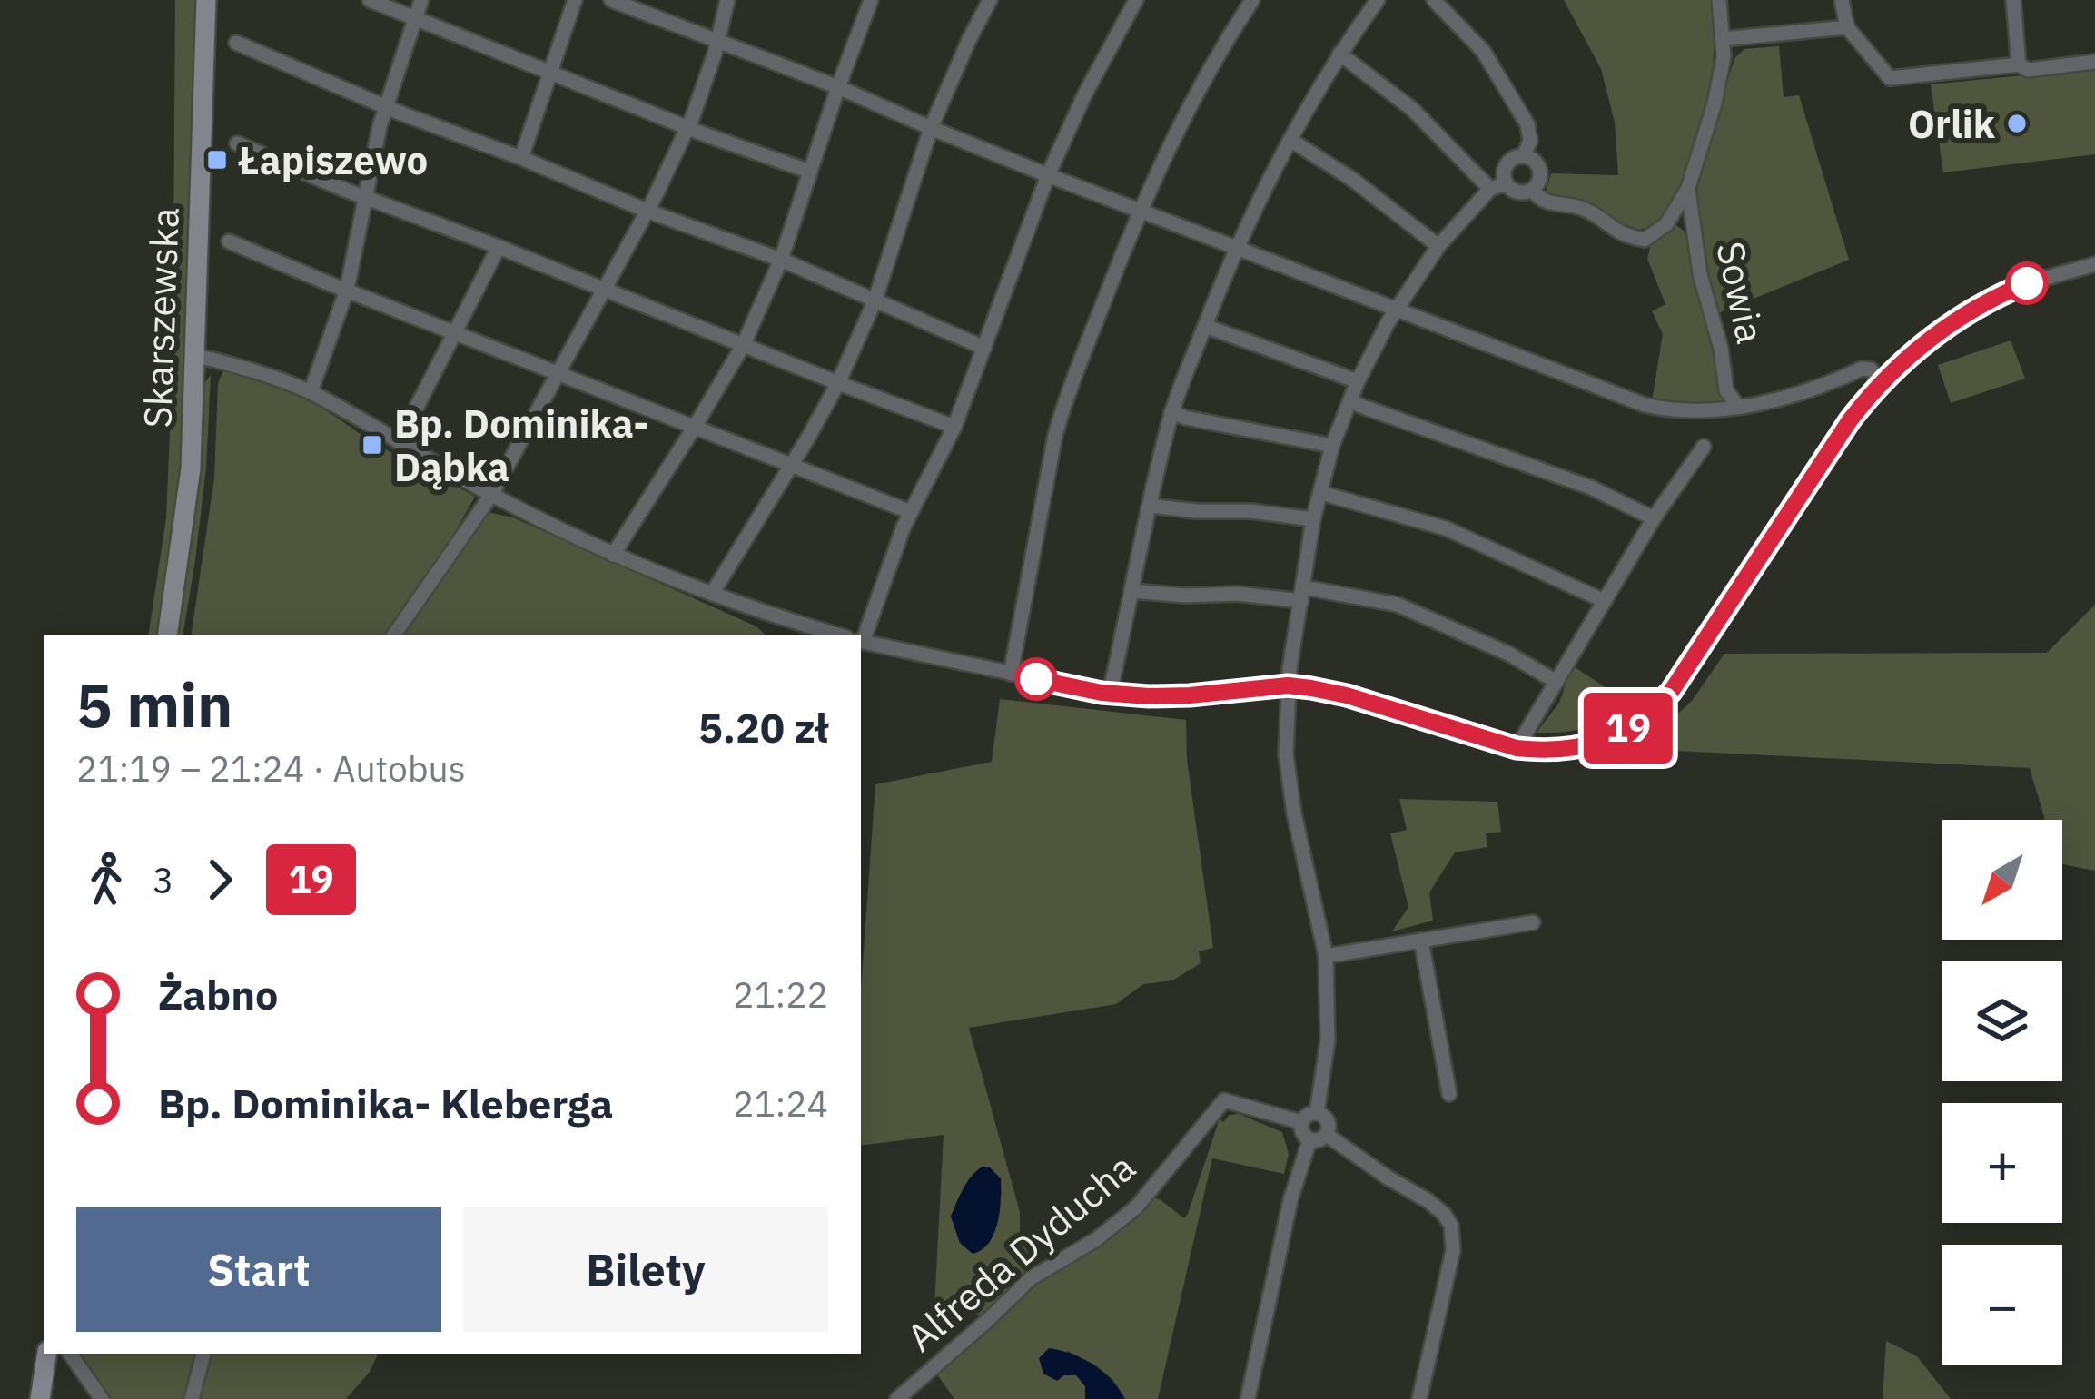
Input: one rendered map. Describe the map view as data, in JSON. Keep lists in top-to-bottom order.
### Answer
{
  "streets": {
    "main road": ["Skarszewska"],
    "street": ["Sowia", "Alfreda Dyducha"]
  },
  "places": {
    "other": ["Orlik"],
    "transit": ["Łapiszewo", "Bp. Dominika- Dąbka"]
  },
  "lines": ["bus line 19"],
  "north": "bottom left",
  "page": {
    "on_map": "19",
    "heading": ["5 min", "21:19 – 21:24 · Autobus", "5.20 zł"],
    "map_buttons": ["+", "−"],
    "legs": ["3", "19"],
    "list": [
      {
        "name": "Żabno",
        "value": "21:22"
      },
      {
        "name": "Bp. Dominika- Kleberga",
        "value": "21:24"
      }
    ],
    "buttons": ["Start", "Bilety"]
  }
}
